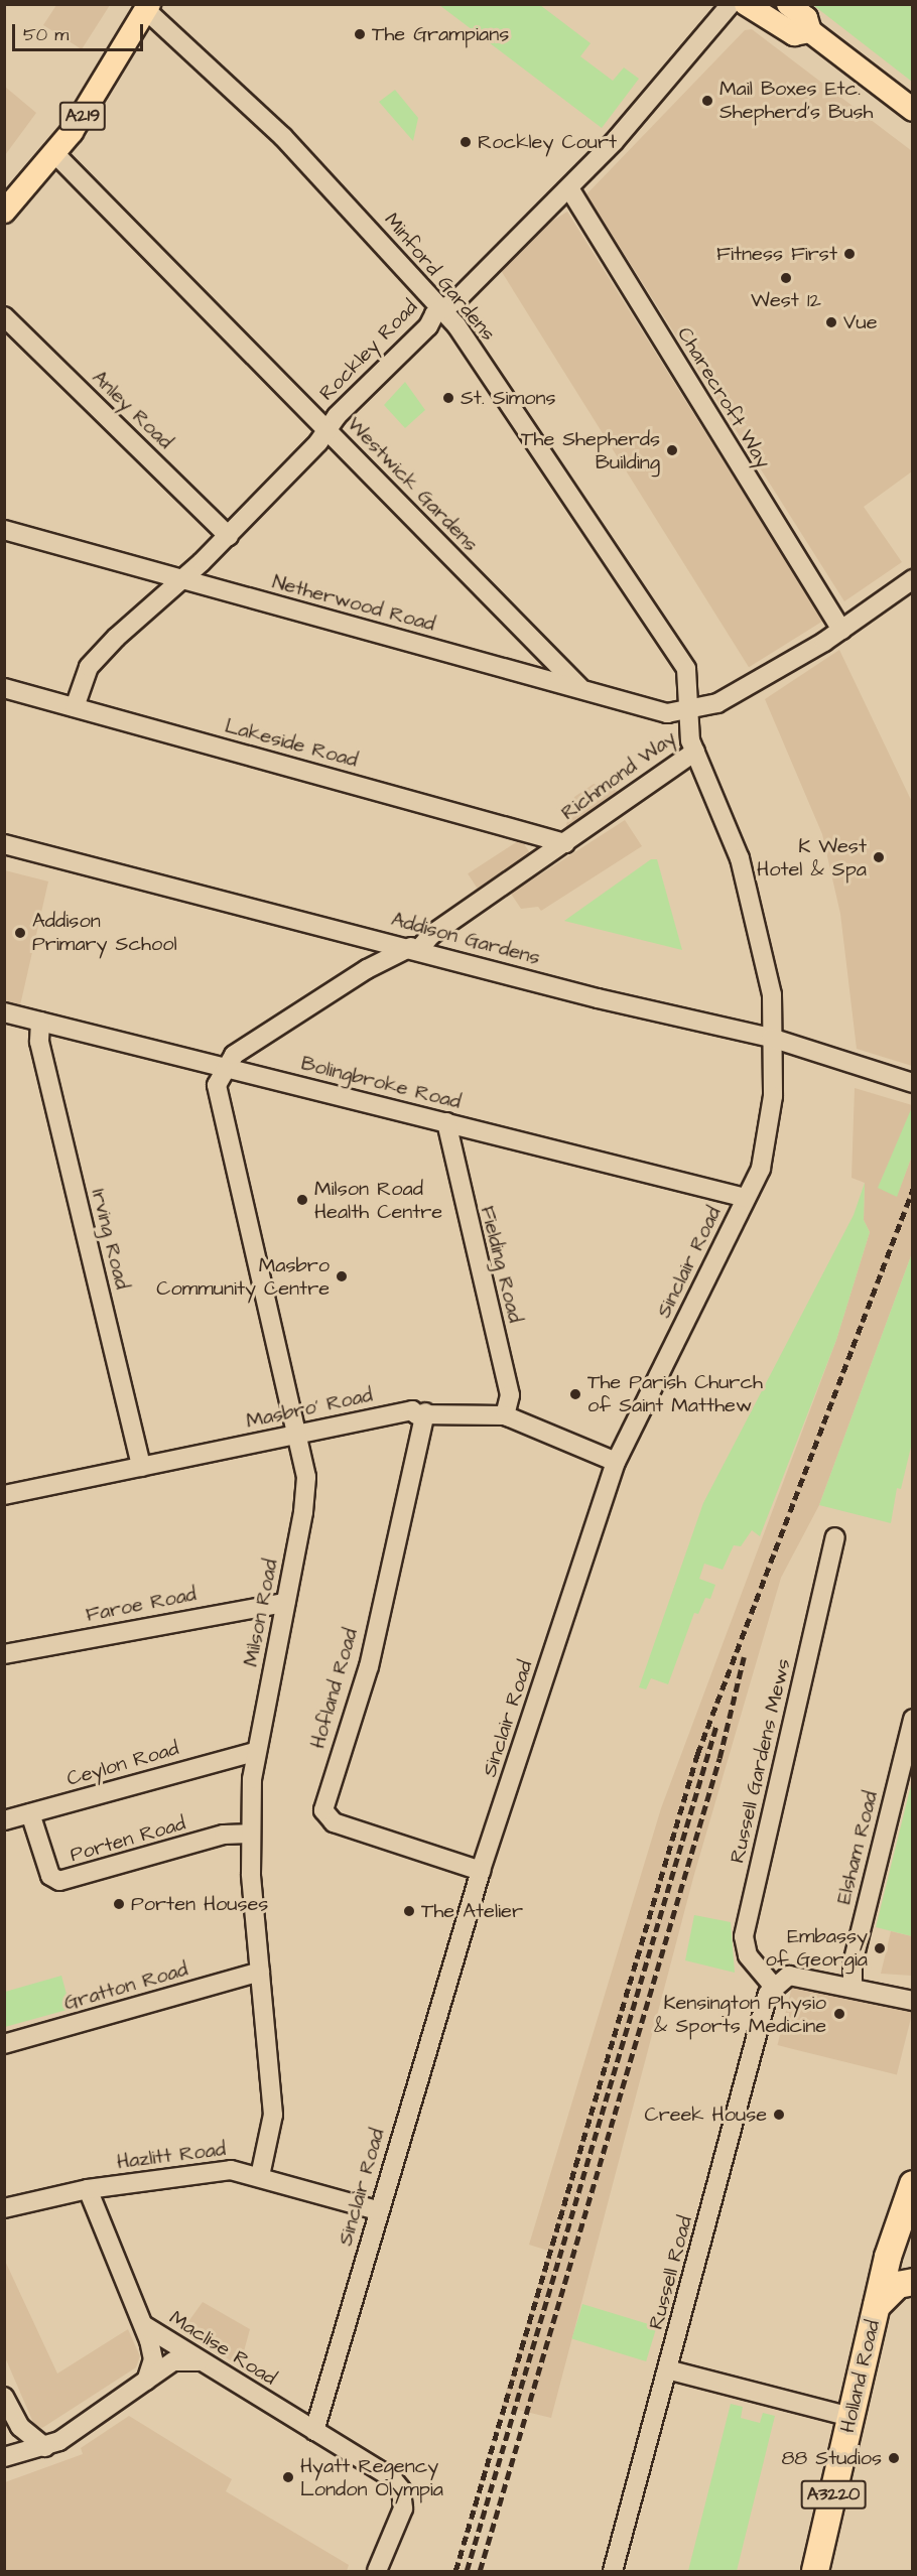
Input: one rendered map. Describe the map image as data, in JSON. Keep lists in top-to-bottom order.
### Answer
{
  "streets": {
    "highway": ["Holland Road", "A3220"],
    "main road": ["A219"],
    "street": [
      "Minford Gardens",
      "Rockley Road",
      "Charecroft Way",
      "Anley Road",
      "Westwick Gardens",
      "Netherwood Road",
      "Lakeside Road",
      "Richmond Way",
      "Addison Gardens",
      "Bolingbroke Road",
      "Irving Road",
      "Sinclair Road",
      "Fielding Road",
      "Masbro' Road",
      "Faroe Road",
      "Milson Road",
      "Hofland Road",
      "Russell Gardens Mews",
      "Ceylon Road",
      "Porten Road",
      "Elsham Road",
      "Gratton Road",
      "Hazlitt Road",
      "Russell Road",
      "Maclise Road"
    ]
  },
  "crossings": [
    ["A219", "Minford Gardens"],
    ["A219", "Westwick Gardens"],
    ["Minford Gardens", "Rockley Road"],
    ["Minford Gardens", "Netherwood Road"],
    ["Minford Gardens", "Richmond Way"],
    ["Rockley Road", "Charecroft Way"],
    ["Rockley Road", "Anley Road"],
    ["Rockley Road", "Westwick Gardens"],
    ["Rockley Road", "Netherwood Road"],
    ["Rockley Road", "Lakeside Road"],
    ["Charecroft Way", "Richmond Way"],
    ["Westwick Gardens", "Netherwood Road"],
    ["Netherwood Road", "Richmond Way"],
    ["Lakeside Road", "Richmond Way"],
    ["Richmond Way", "Addison Gardens"],
    ["Richmond Way", "Bolingbroke Road"],
    ["Richmond Way", "Sinclair Road"],
    ["Richmond Way", "Milson Road"],
    ["Addison Gardens", "Sinclair Road"],
    ["Bolingbroke Road", "Irving Road"],
    ["Bolingbroke Road", "Sinclair Road"],
    ["Bolingbroke Road", "Fielding Road"],
    ["Bolingbroke Road", "Milson Road"],
    ["Irving Road", "Masbro' Road"],
    ["Sinclair Road", "Masbro' Road"],
    ["Sinclair Road", "Hofland Road"],
    ["Sinclair Road", "Hazlitt Road"],
    ["Sinclair Road", "Maclise Road"],
    ["Fielding Road", "Masbro' Road"],
    ["Masbro' Road", "Milson Road"],
    ["Masbro' Road", "Hofland Road"],
    ["Faroe Road", "Milson Road"],
    ["Milson Road", "Ceylon Road"],
    ["Milson Road", "Porten Road"],
    ["Milson Road", "Gratton Road"],
    ["Milson Road", "Hazlitt Road"],
    ["Russell Gardens Mews", "Russell Road"],
    ["Ceylon Road", "Porten Road"],
    ["Hazlitt Road", "Maclise Road"]
  ],
  "places": [
    "The Grampians",
    "Mail Boxes Etc. Shepherd's Bush",
    "Rockley Court",
    "Fitness First",
    "West 12",
    "Vue",
    "St. Simons",
    "The Shepherds Building",
    "K West Hotel & Spa",
    "Addison Primary School",
    "Milson Road Health Centre",
    "Masbro Community Centre",
    "The Parish Church of Saint Matthew",
    "Porten Houses",
    "The Atelier",
    "Embassy of Georgia",
    "Kensington Physio & Sports Medicine",
    "Creek House",
    "88 Studios",
    "Hyatt Regency London Olympia"
  ],
  "scale_bar": "50 m"
}
